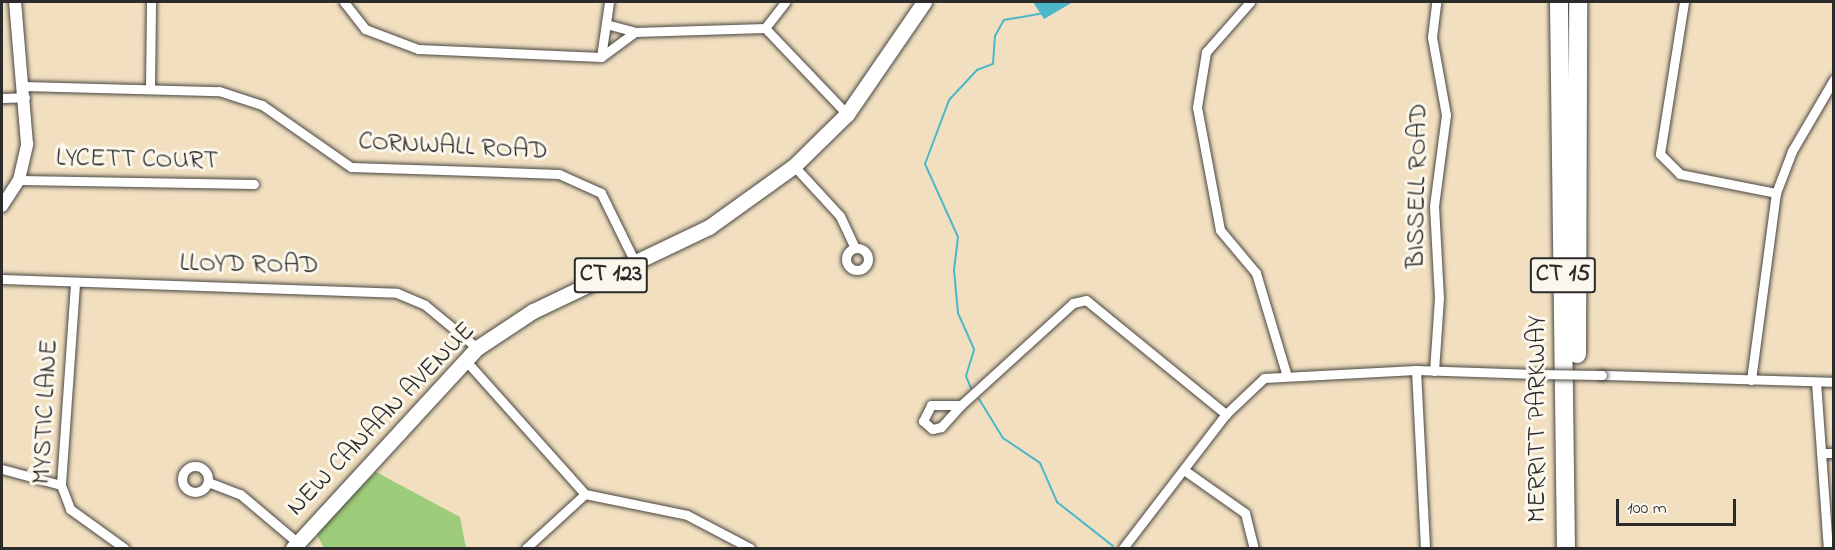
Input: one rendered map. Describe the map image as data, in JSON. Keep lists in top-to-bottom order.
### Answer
{
  "streets": {
    "highway": ["CT 15", "MERRITT PARKWAY"],
    "main road": ["CT 123", "NEW CANAAN AVENUE"],
    "street": [
      "CORNWALL ROAD",
      "LYCETT COURT",
      "BISSELL ROAD",
      "LLOYD ROAD",
      "MYSTIC LANE"
    ]
  },
  "crossings": [
    ["CORNWALL ROAD", "NEW CANAAN AVENUE"],
    ["LLOYD ROAD", "MYSTIC LANE"],
    ["LLOYD ROAD", "NEW CANAAN AVENUE"]
  ],
  "scale_bar": "100 m"
}
